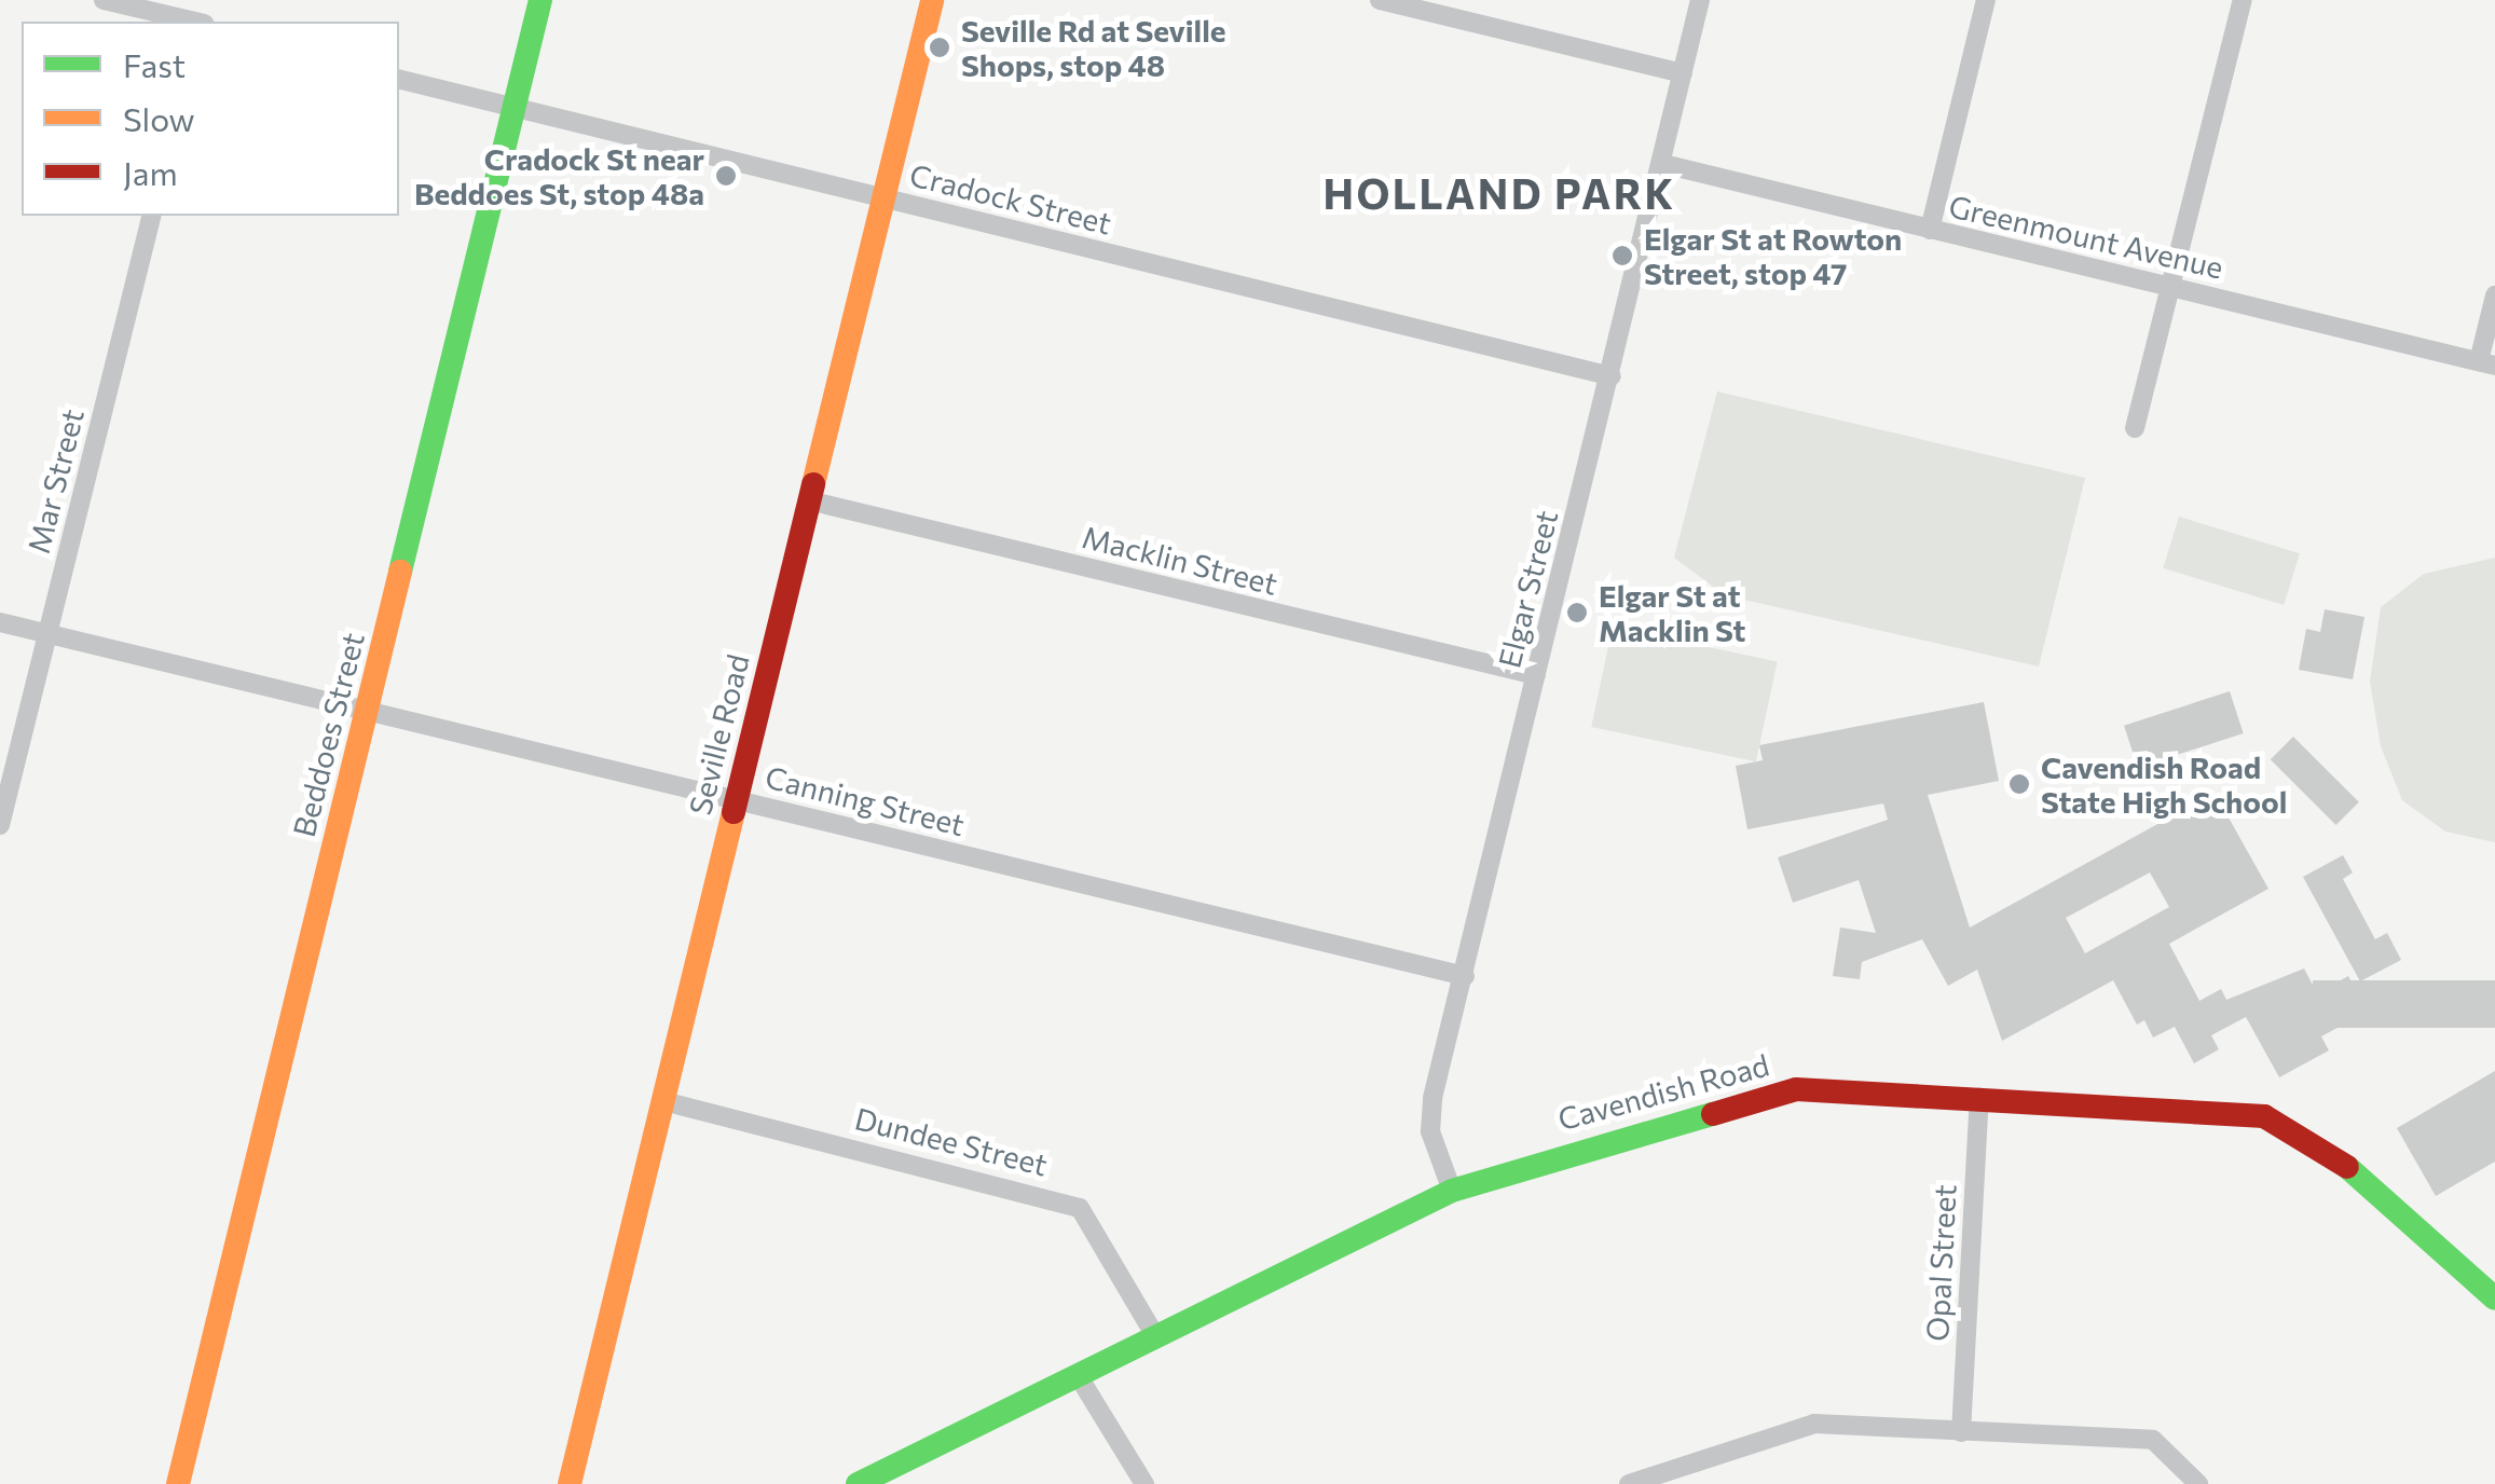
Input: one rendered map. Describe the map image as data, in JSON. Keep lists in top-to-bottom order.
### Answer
{
  "streets": {
    "street": [
      "Cradock Street",
      "Greenmount Avenue",
      "Mar Street",
      "Macklin Street",
      "Elgar Street",
      "Beddoes Street",
      "Seville Road",
      "Canning Street",
      "Cavendish Road",
      "Dundee Street",
      "Opal Street"
    ]
  },
  "crossings": [
    ["Cradock Street", "Elgar Street"],
    ["Cradock Street", "Beddoes Street"],
    ["Cradock Street", "Seville Road"],
    ["Greenmount Avenue", "Elgar Street"],
    ["Mar Street", "Canning Street"],
    ["Macklin Street", "Elgar Street"],
    ["Macklin Street", "Seville Road"],
    ["Elgar Street", "Canning Street"],
    ["Elgar Street", "Cavendish Road"],
    ["Beddoes Street", "Canning Street"],
    ["Seville Road", "Canning Street"],
    ["Seville Road", "Dundee Street"],
    ["Cavendish Road", "Dundee Street"],
    ["Cavendish Road", "Opal Street"]
  ],
  "districts": ["HOLLAND PARK"],
  "places": [
    "Seville Rd at Seville Shops, stop 48",
    "Cradock St near Beddoes St, stop 48a",
    "Elgar St at Rowton Street, stop 47",
    "Elgar St at Macklin St",
    "Cavendish Road State High School"
  ],
  "legend": ["Fast", "Slow", "Jam"]
}
